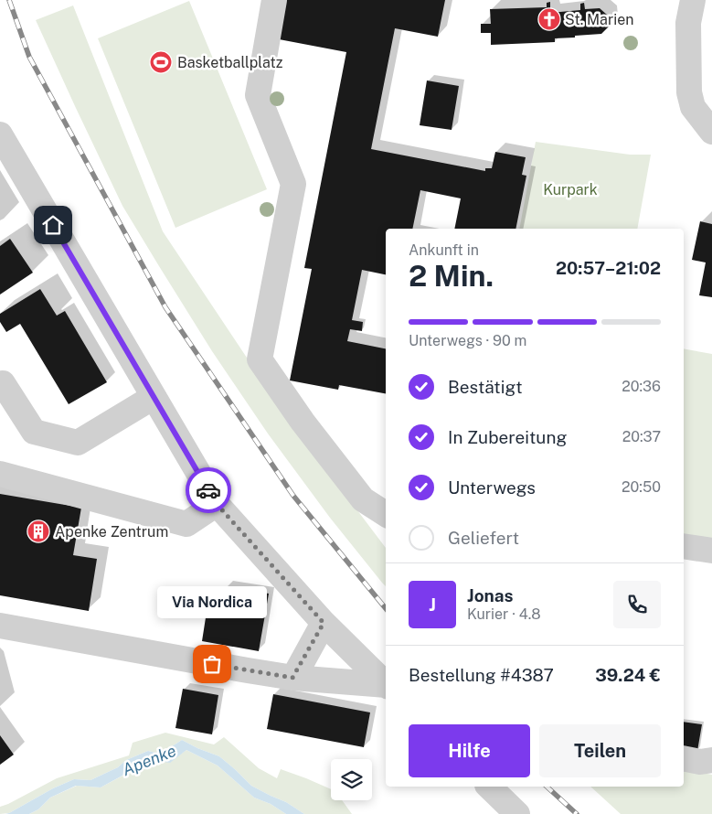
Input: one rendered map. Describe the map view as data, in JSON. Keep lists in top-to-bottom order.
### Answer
{
  "water": ["Apenke"],
  "parks": ["Kurpark"],
  "places": {
    "church": ["St. Marien"],
    "sports": ["Basketballplatz"],
    "building": ["Apenke Zentrum"],
    "other": ["Via Nordica"]
  },
  "page": {
    "heading": ["2 Min.", "Ankunft in", "20:57–21:02"],
    "panel": [
      "Jonas",
      "Kurier · 4.8",
      "Bestellung #4387",
      "39.24 €"
    ],
    "bar": "Unterwegs · 90 m",
    "list": [
      ["Bestätigt", "20:36"],
      ["In Zubereitung", "20:37"],
      ["Unterwegs", "20:50"],
      "Geliefert"
    ],
    "round": "J",
    "bubble": "Via Nordica",
    "buttons": ["Hilfe", "Teilen"]
  }
}
